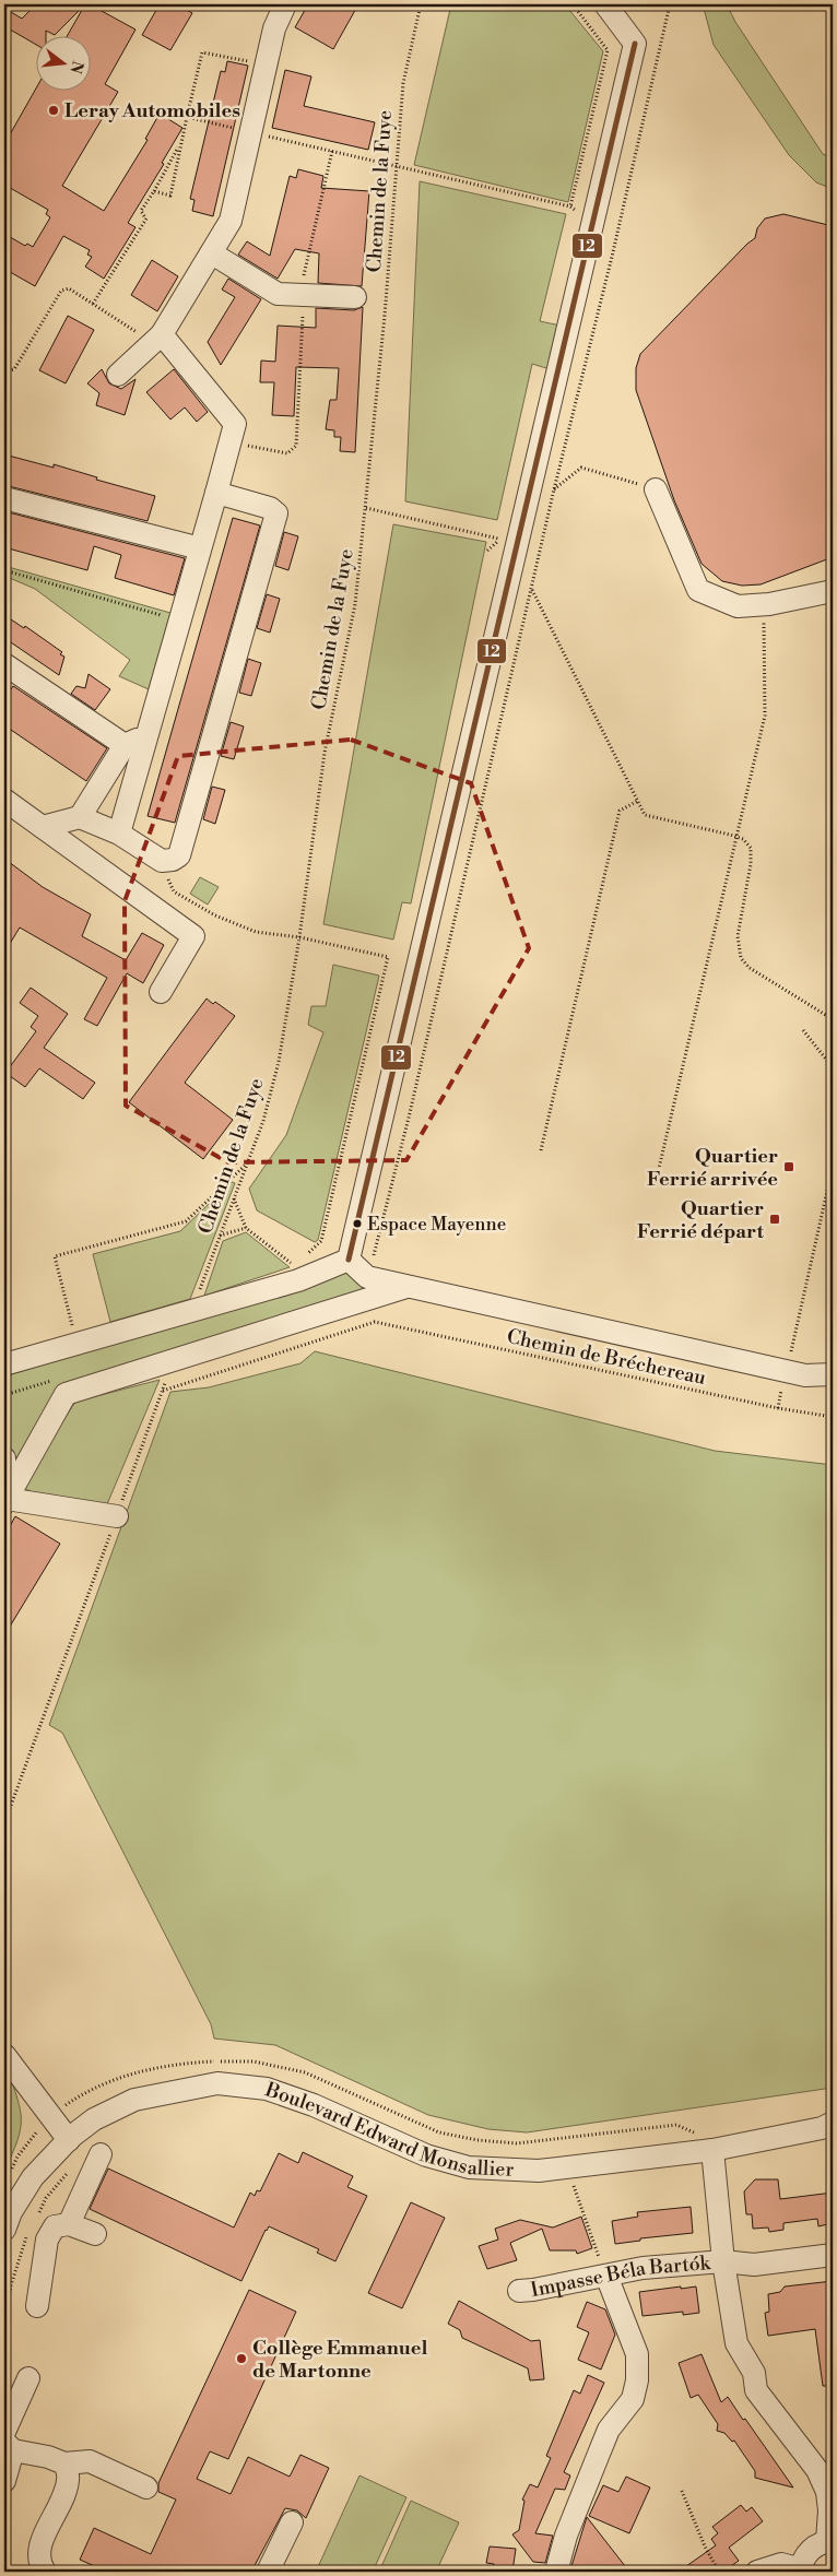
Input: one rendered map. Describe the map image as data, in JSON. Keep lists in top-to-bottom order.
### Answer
{
  "streets": {
    "street": ["Boulevard Edward Monsallier", "Impasse Béla Bartók"],
    "path": ["Chemin de la Fuye", "Chemin de Bréchereau"]
  },
  "places": {
    "other": ["Leray Automobiles", "Espace Mayenne", "Collège Emmanuel de Martonne"],
    "transit": ["Quartier Ferrié arrivée", "Quartier Ferrié départ"]
  },
  "lines": ["transit line 12"],
  "north": "right"
}
